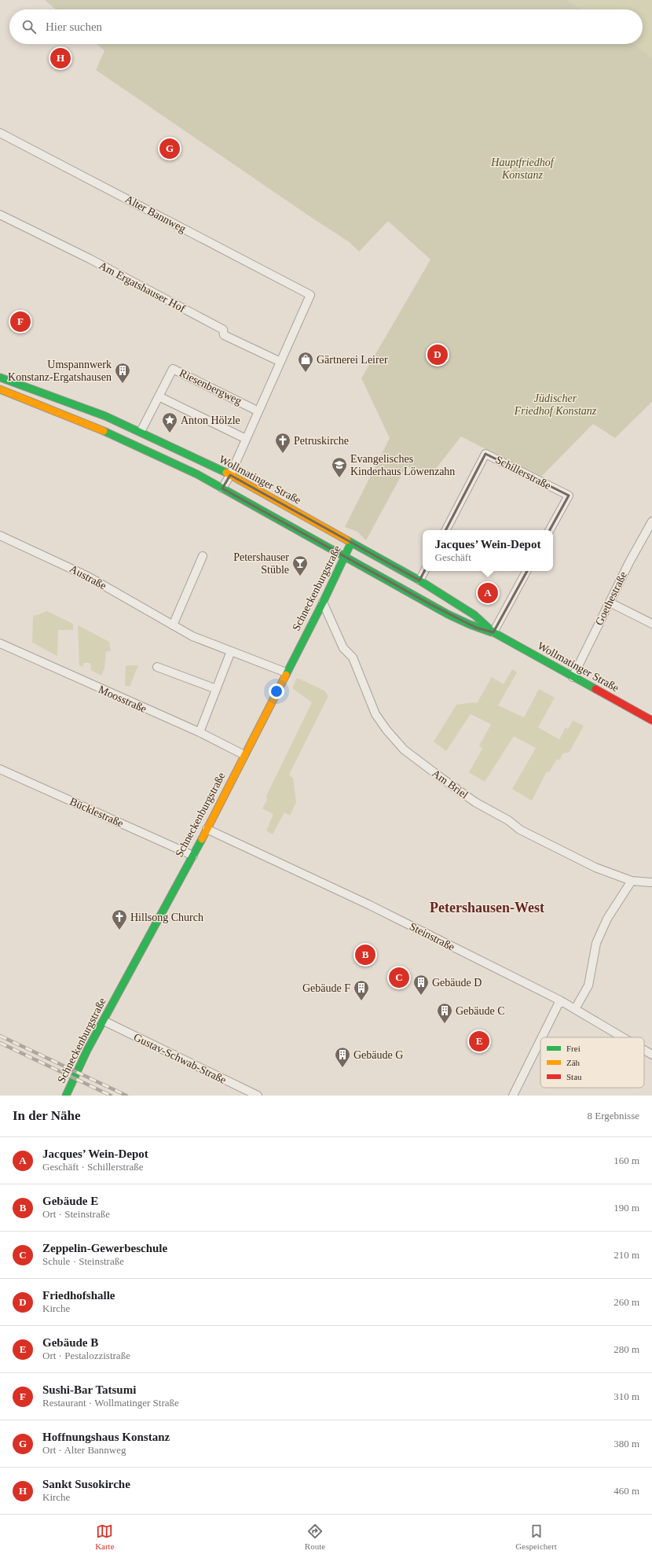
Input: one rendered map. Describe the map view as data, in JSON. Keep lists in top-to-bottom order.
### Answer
{
  "streets": {
    "main road": ["Wollmatinger Straße", "Schneckenburgstraße"],
    "street": [
      "Alter Bannweg",
      "Am Ergatshauser Hof",
      "Riesenbergweg",
      "Schillerstraße",
      "Austraße",
      "Goethestraße",
      "Moosstraße",
      "Am Briel",
      "Bücklestraße",
      "Steinstraße",
      "Gustav-Schwab-Straße"
    ]
  },
  "crossings": [
    ["Alter Bannweg", "Am Ergatshauser Hof"],
    ["Riesenbergweg", "Wollmatinger Straße"],
    ["Wollmatinger Straße", "Schneckenburgstraße"],
    ["Wollmatinger Straße", "Goethestraße"],
    ["Austraße", "Schneckenburgstraße"],
    ["Schneckenburgstraße", "Moosstraße"],
    ["Schneckenburgstraße", "Am Briel"],
    ["Schneckenburgstraße", "Bücklestraße"],
    ["Schneckenburgstraße", "Steinstraße"],
    ["Schneckenburgstraße", "Gustav-Schwab-Straße"]
  ],
  "districts": ["Petershausen-West"],
  "parks": ["Hauptfriedhof Konstanz", "Jüdischer Friedhof Konstanz"],
  "places": {
    "shop": ["Gärtnerei Leirer"],
    "building": [
      "Umspannwerk Konstanz-Ergatshausen",
      "Gebäude D",
      "Gebäude F",
      "Gebäude C",
      "Gebäude G"
    ],
    "place": ["Anton Hölzle"],
    "church": ["Petruskirche", "Hillsong Church"],
    "school or university": ["Evangelisches Kinderhaus Löwenzahn"],
    "bar": ["Petershauser Stüble"]
  },
  "legend": ["Frei", "Zäh", "Stau"],
  "page": {
    "search": "Hier suchen",
    "pins": [
      "H",
      "G",
      "F",
      "D",
      "A",
      "B",
      "C",
      "E"
    ],
    "popup": ["Jacques’ Wein-Depot", "Geschäft"],
    "heading": ["In der Nähe", "8 Ergebnisse"],
    "list": [
      {
        "mark": "A",
        "name": "Jacques’ Wein-Depot",
        "note": "Geschäft · Schillerstraße",
        "value": "160 m"
      },
      {
        "mark": "B",
        "name": "Gebäude E",
        "note": "Ort · Steinstraße",
        "value": "190 m"
      },
      {
        "mark": "C",
        "name": "Zeppelin-Gewerbeschule",
        "note": "Schule · Steinstraße",
        "value": "210 m"
      },
      {
        "mark": "D",
        "name": "Friedhofshalle",
        "note": "Kirche",
        "value": "260 m"
      },
      {
        "mark": "E",
        "name": "Gebäude B",
        "note": "Ort · Pestalozzistraße",
        "value": "280 m"
      },
      {
        "mark": "F",
        "name": "Sushi-Bar Tatsumi",
        "note": "Restaurant · Wollmatinger Straße",
        "value": "310 m"
      },
      {
        "mark": "G",
        "name": "Hoffnungshaus Konstanz",
        "note": "Ort · Alter Bannweg",
        "value": "380 m"
      },
      {
        "mark": "H",
        "name": "Sankt Susokirche",
        "note": "Kirche",
        "value": "460 m"
      }
    ],
    "nav": ["Karte", "Route", "Gespeichert"]
  }
}
